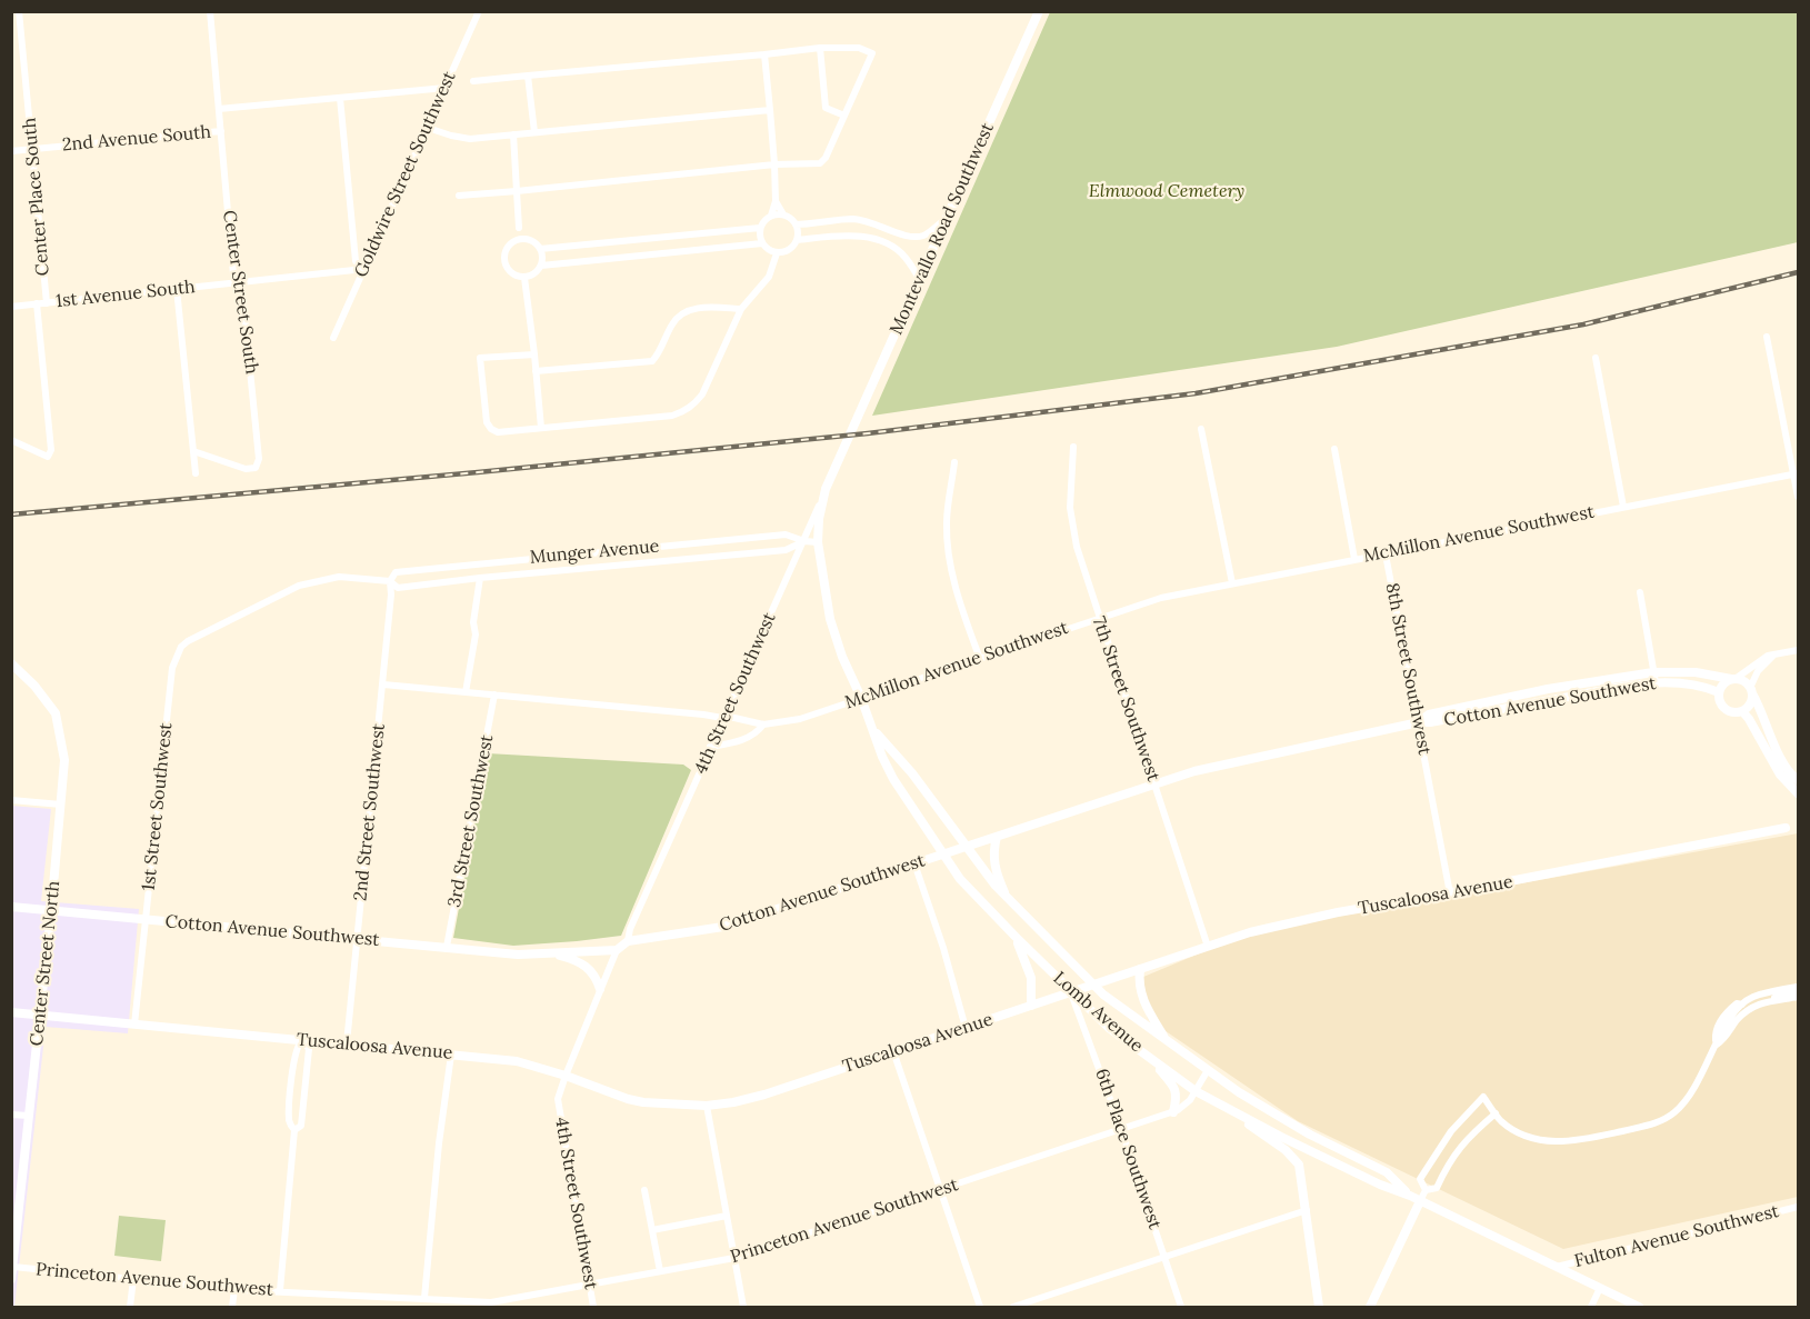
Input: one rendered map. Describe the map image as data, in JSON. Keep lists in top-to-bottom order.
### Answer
{
  "streets": {
    "street": [
      "2nd Avenue South",
      "Goldwire Street Southwest",
      "Center Place South",
      "Montevallo Road Southwest",
      "Center Street South",
      "1st Avenue South",
      "McMillon Avenue Southwest",
      "Munger Avenue",
      "8th Street Southwest",
      "4th Street Southwest",
      "7th Street Southwest",
      "Cotton Avenue Southwest",
      "1st Street Southwest",
      "2nd Street Southwest",
      "3rd Street Southwest",
      "Tuscaloosa Avenue",
      "Center Street North",
      "Lomb Avenue",
      "6th Place Southwest",
      "Princeton Avenue Southwest",
      "Fulton Avenue Southwest"
    ]
  },
  "crossings": [
    ["2nd Avenue South", "Center Place South"],
    ["2nd Avenue South", "Center Street South"],
    ["Goldwire Street Southwest", "1st Avenue South"],
    ["Center Place South", "1st Avenue South"],
    ["Montevallo Road Southwest", "4th Street Southwest"],
    ["Center Street South", "1st Avenue South"],
    ["McMillon Avenue Southwest", "8th Street Southwest"],
    ["McMillon Avenue Southwest", "4th Street Southwest"],
    ["McMillon Avenue Southwest", "7th Street Southwest"],
    ["McMillon Avenue Southwest", "2nd Street Southwest"],
    ["McMillon Avenue Southwest", "3rd Street Southwest"],
    ["McMillon Avenue Southwest", "Lomb Avenue"],
    ["Munger Avenue", "4th Street Southwest"],
    ["Munger Avenue", "1st Street Southwest"],
    ["Munger Avenue", "2nd Street Southwest"],
    ["Munger Avenue", "Lomb Avenue"],
    ["8th Street Southwest", "Cotton Avenue Southwest"],
    ["8th Street Southwest", "Tuscaloosa Avenue"],
    ["4th Street Southwest", "Cotton Avenue Southwest"],
    ["4th Street Southwest", "Tuscaloosa Avenue"],
    ["4th Street Southwest", "Lomb Avenue"],
    ["4th Street Southwest", "Princeton Avenue Southwest"],
    ["7th Street Southwest", "Cotton Avenue Southwest"],
    ["7th Street Southwest", "Tuscaloosa Avenue"],
    ["Cotton Avenue Southwest", "1st Street Southwest"],
    ["Cotton Avenue Southwest", "2nd Street Southwest"],
    ["Cotton Avenue Southwest", "3rd Street Southwest"],
    ["Cotton Avenue Southwest", "Center Street North"],
    ["Cotton Avenue Southwest", "Lomb Avenue"],
    ["1st Street Southwest", "Tuscaloosa Avenue"],
    ["2nd Street Southwest", "Tuscaloosa Avenue"],
    ["Tuscaloosa Avenue", "Center Street North"],
    ["Tuscaloosa Avenue", "Lomb Avenue"],
    ["Tuscaloosa Avenue", "6th Place Southwest"],
    ["Center Street North", "Princeton Avenue Southwest"],
    ["Lomb Avenue", "6th Place Southwest"],
    ["Lomb Avenue", "Princeton Avenue Southwest"],
    ["Lomb Avenue", "Fulton Avenue Southwest"],
    ["6th Place Southwest", "Princeton Avenue Southwest"]
  ],
  "parks": ["Elmwood Cemetery"]
}
